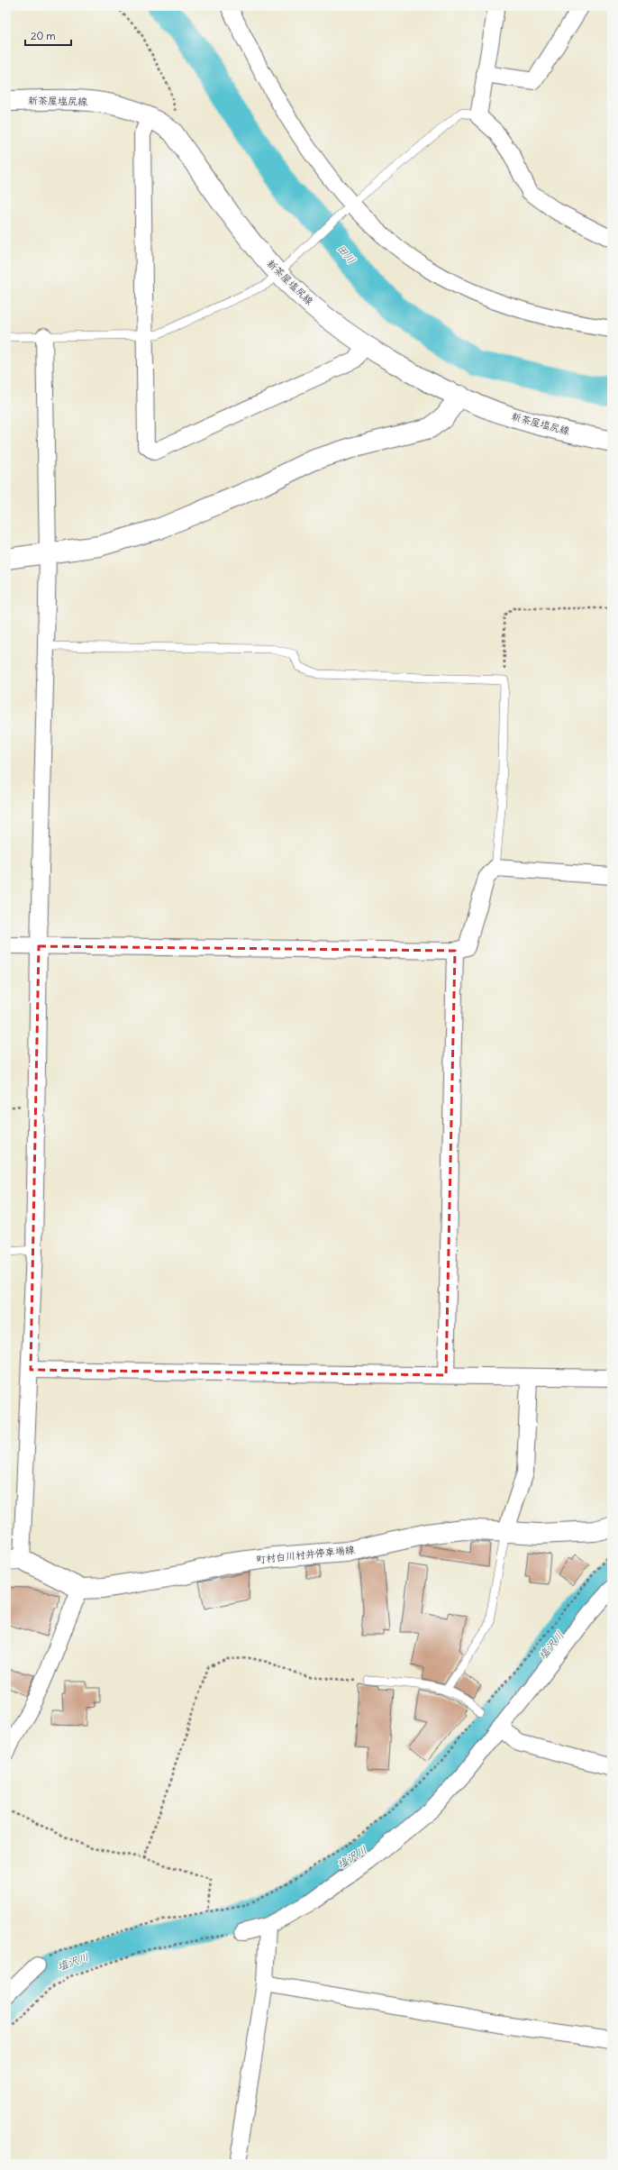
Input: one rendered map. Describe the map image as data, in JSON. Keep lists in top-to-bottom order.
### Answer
{
  "streets": {
    "main road": ["新茶屋塩尻線", "町村白川村井停車場線"]
  },
  "water": ["田川", "塩沢川"],
  "scale_bar": "20 m"
}
